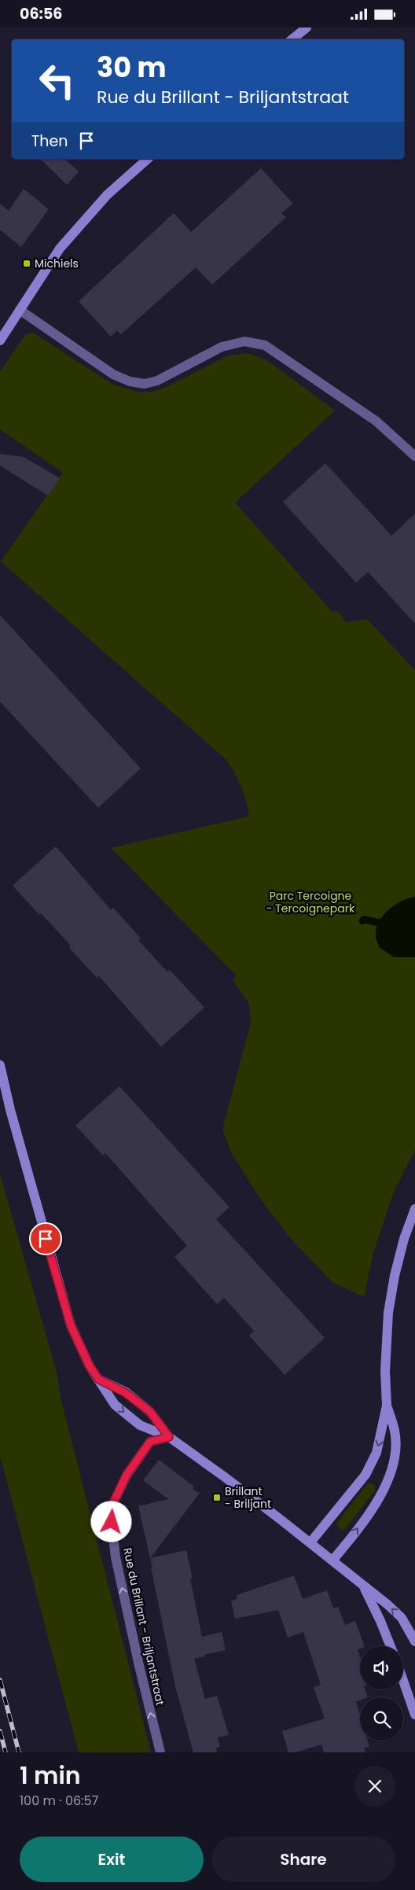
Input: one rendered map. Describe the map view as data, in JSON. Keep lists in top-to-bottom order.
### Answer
{
  "streets": {
    "street": ["Rue du Brillant - Briljantstraat"]
  },
  "one_way": ["Rue du Brillant - Briljantstraat"],
  "parks": ["Parc Tercoigne - Tercoignepark"],
  "places": {
    "transit": ["Michiels", "Brillant - Briljant"]
  },
  "page": {
    "status": "06:56",
    "turn": ["30 m", "Rue du Brillant - Briljantstraat"],
    "then": "Then",
    "heading": ["1 min", "100 m · 06:57"],
    "buttons": ["Exit", "Share"]
  }
}
